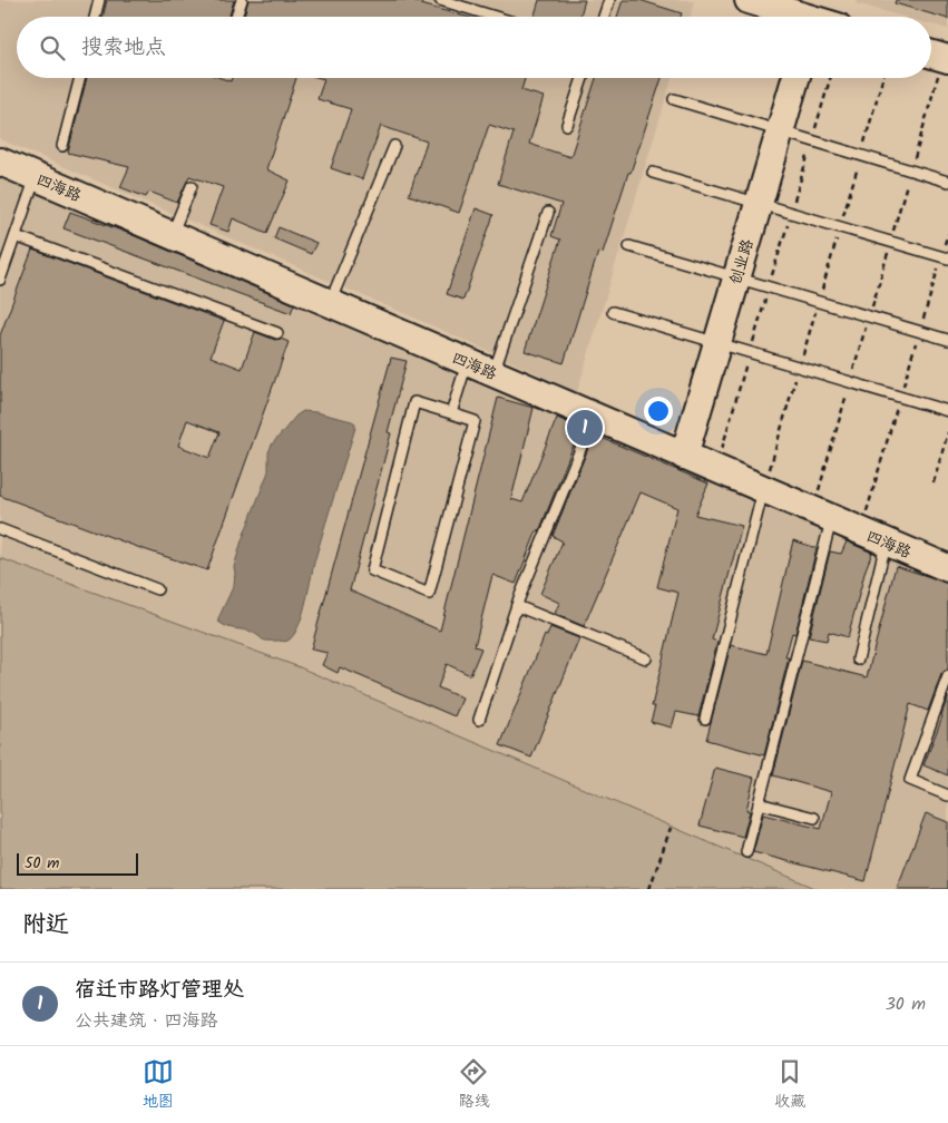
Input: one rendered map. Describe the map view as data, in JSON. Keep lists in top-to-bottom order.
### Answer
{
  "streets": {
    "street": ["四海路", "创业路"]
  },
  "crossings": [
    ["四海路", "创业路"]
  ],
  "scale_bar": "50 m",
  "page": {
    "search": "搜索地点",
    "pins": "1",
    "scale": "50 m",
    "heading": "附近",
    "list": [
      {
        "mark": "1",
        "name": "宿迁市路灯管理处",
        "note": "公共建筑 · 四海路",
        "value": "30 m"
      }
    ],
    "nav": ["地图", "路线", "收藏"]
  }
}
